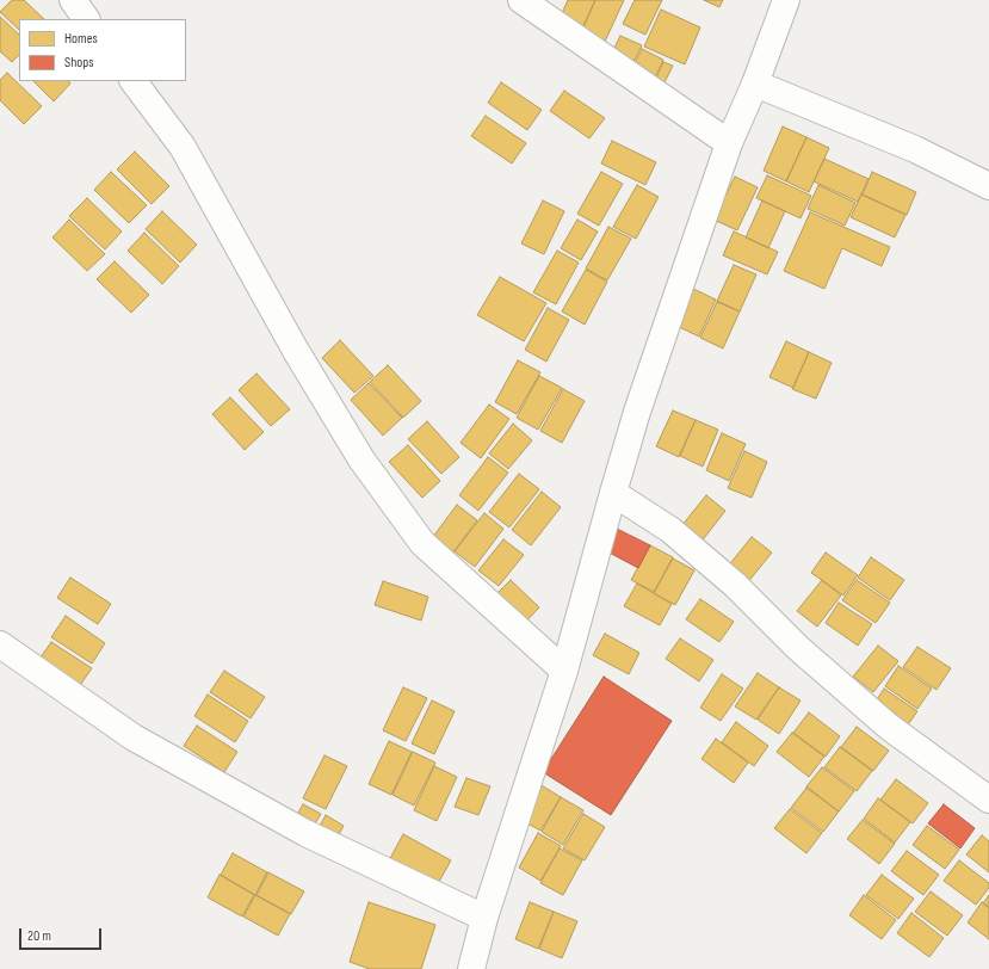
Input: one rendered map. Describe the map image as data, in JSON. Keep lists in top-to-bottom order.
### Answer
{
  "legend": ["Homes", "Shops"],
  "scale_bar": "20 m"
}
